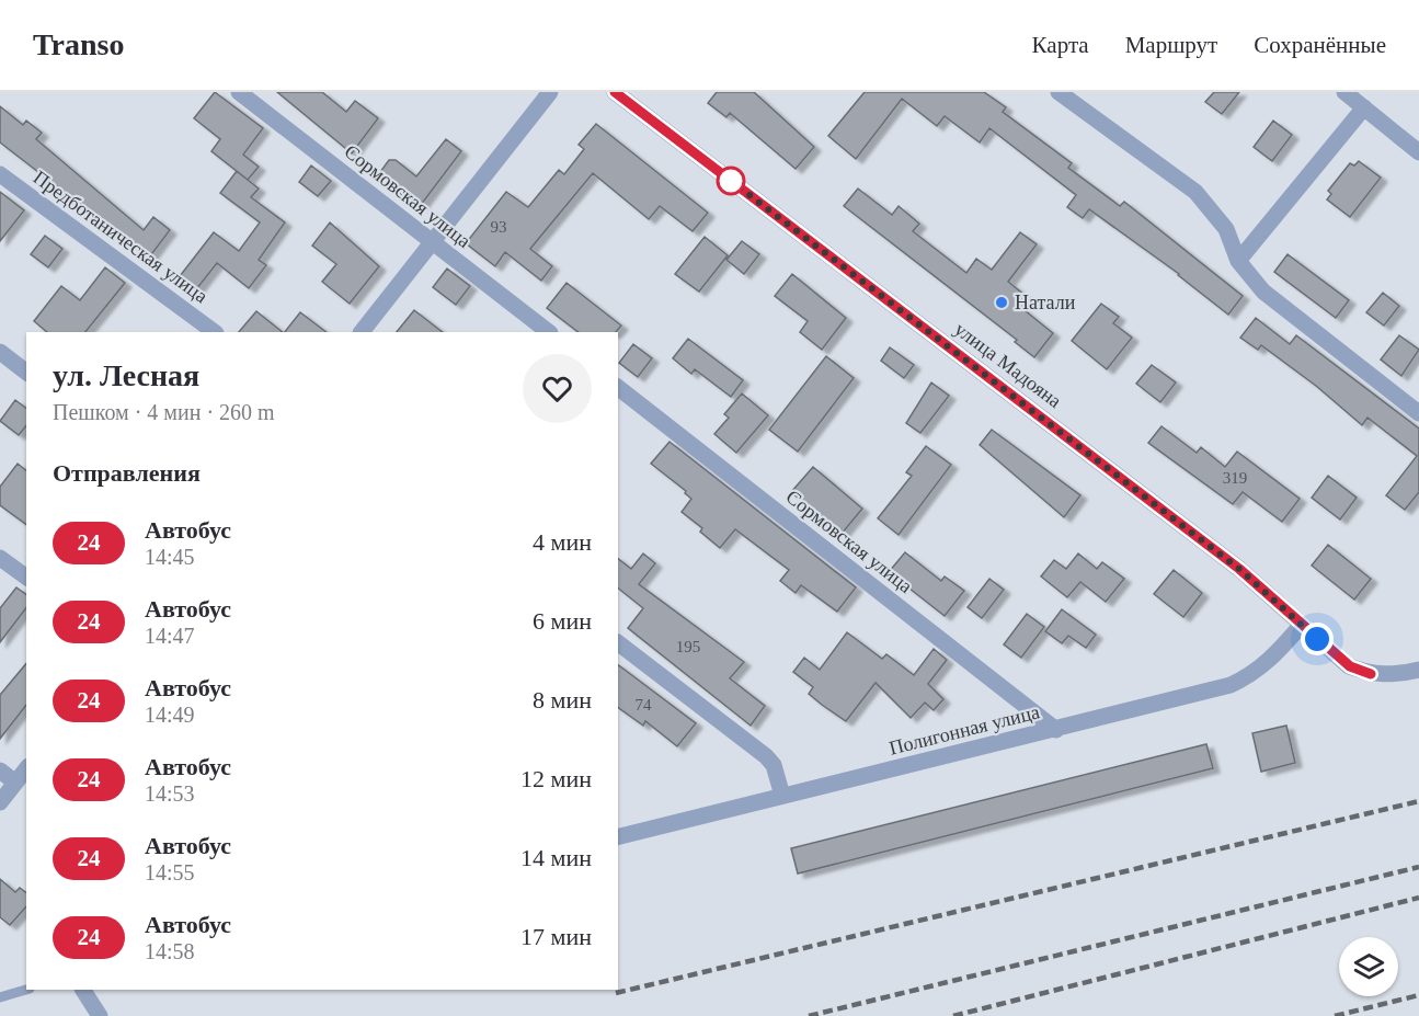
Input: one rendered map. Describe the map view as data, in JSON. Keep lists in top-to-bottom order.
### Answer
{
  "streets": {
    "street": [
      "Сормовская улица",
      "Предботаническая улица",
      "улица Мадояна",
      "Полигонная улица"
    ]
  },
  "crossings": [
    ["Сормовская улица", "Полигонная улица"],
    ["улица Мадояна", "Полигонная улица"]
  ],
  "places": ["Натали"],
  "lines": ["bus line 24"],
  "house_numbers": [
    "93",
    "319",
    "195",
    "74"
  ],
  "page": {
    "header": "Transo",
    "nav": ["Карта", "Маршрут", "Сохранённые"],
    "heading": [
      ["ул. Лесная", "Пешком · 4 мин · 260 m"],
      "Отправления"
    ],
    "list": [
      {
        "mark": "24",
        "name": "Автобус",
        "note": "14:45",
        "value": "4 мин"
      },
      {
        "mark": "24",
        "name": "Автобус",
        "note": "14:47",
        "value": "6 мин"
      },
      {
        "mark": "24",
        "name": "Автобус",
        "note": "14:49",
        "value": "8 мин"
      },
      {
        "mark": "24",
        "name": "Автобус",
        "note": "14:53",
        "value": "12 мин"
      },
      {
        "mark": "24",
        "name": "Автобус",
        "note": "14:55",
        "value": "14 мин"
      },
      {
        "mark": "24",
        "name": "Автобус",
        "note": "14:58",
        "value": "17 мин"
      }
    ]
  }
}
